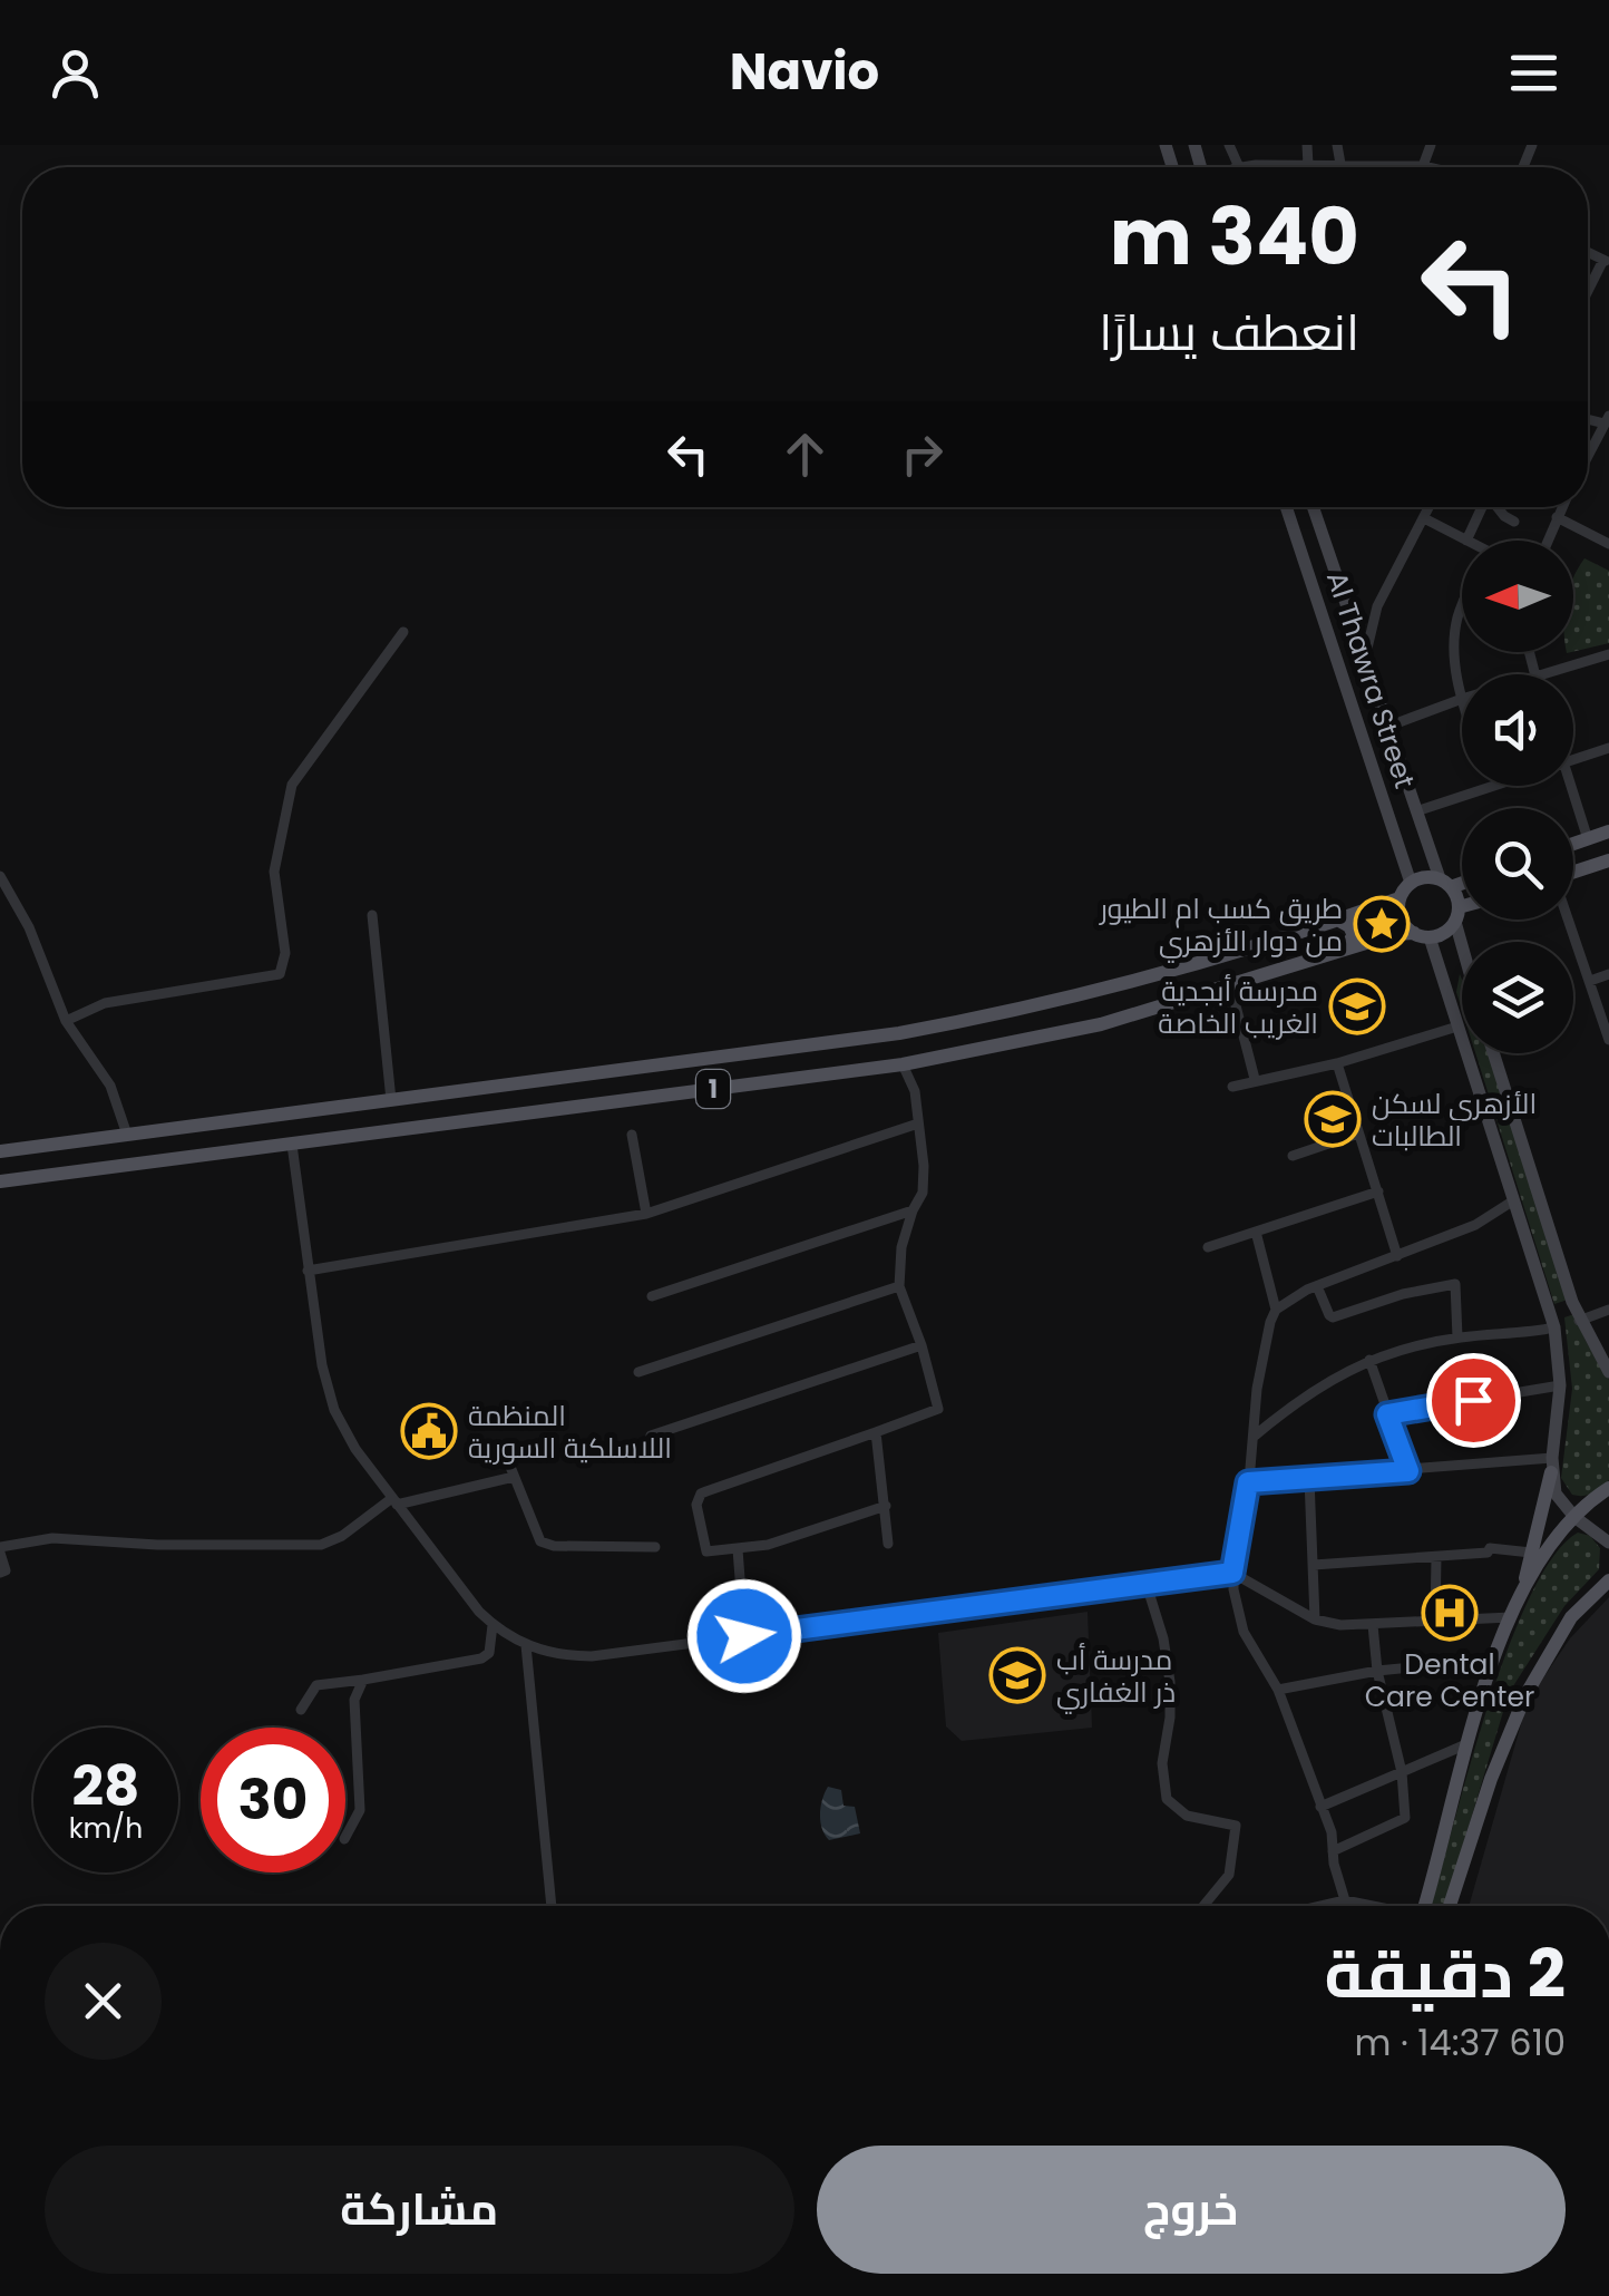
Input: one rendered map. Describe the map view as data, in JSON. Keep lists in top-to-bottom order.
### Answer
{
  "streets": {
    "main road": ["Al Thawra Street", "1"]
  },
  "crossings": [
    ["Al Thawra Street", "1"]
  ],
  "places": {
    "place": ["طريق كسب ام الطيور من دوار الأزهري"],
    "school or university": ["مدرسة أبجدية الغريب الخاصة", "الأزهري لسكن الطالبات", "مدرسة أب ذر الغفاري"],
    "public building": ["المنظمة اللاسلكية السورية"],
    "hospital": ["Dental Care Center"]
  },
  "north": "left",
  "page": {
    "header": "Navio",
    "turn": ["340 m", "انعطف يسارًا"],
    "speed": "28 km/h",
    "limit": "30",
    "heading": ["2 دقيقة", "610 m · 14:37"],
    "buttons": ["خروج", "مشاركة"]
  }
}
